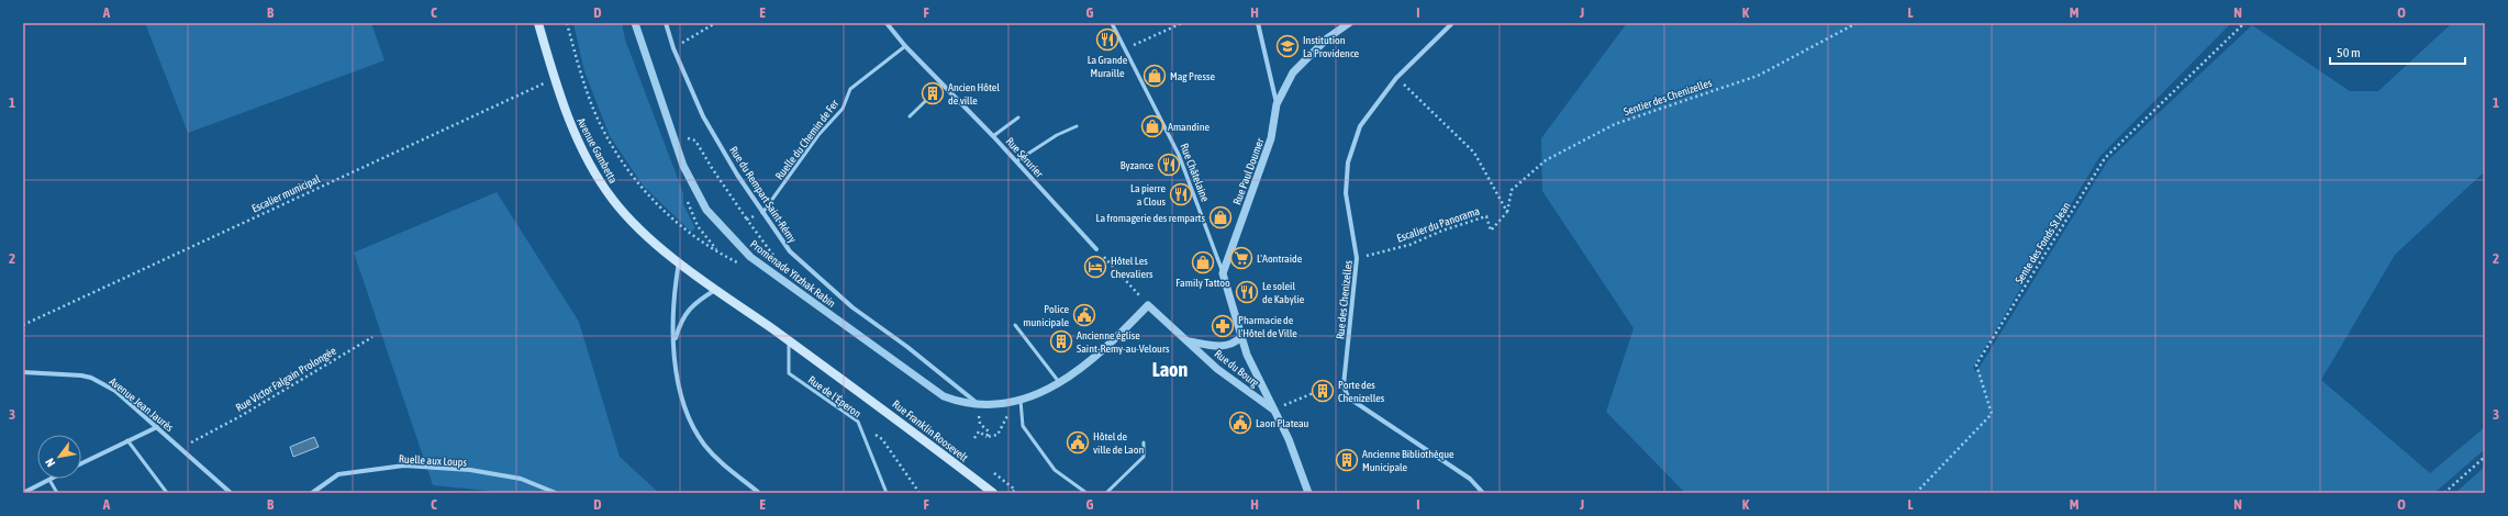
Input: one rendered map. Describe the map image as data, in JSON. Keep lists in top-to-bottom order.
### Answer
{
  "streets": {
    "main road": ["Avenue Gambetta", "Rue Franklin Roosevelt"],
    "street": [
      "Rue Sérurier",
      "Rue Paul Doumer",
      "Rue Châtelaine",
      "Rue du Rempart Saint-Rémy",
      "Promenade Yitzhak Rabin",
      "Rue des Chenizelles",
      "Rue du Bourg",
      "Avenue Jean Jaurès",
      "Ruelle aux Loups"
    ],
    "lane": ["Ruelle du Chemin de Fer", "Rue de l'Éperon"],
    "path": [
      "Sentier des Chenizelles",
      "Escalier municipal",
      "Escalier du Panorama",
      "Sente des Fonds St Jean",
      "Rue Victor Falgain Prolongée"
    ]
  },
  "crossings": [
    ["Sentier des Chenizelles", "Escalier du Panorama"],
    ["Ruelle du Chemin de Fer", "Rue Sérurier"],
    ["Ruelle du Chemin de Fer", "Rue du Rempart Saint-Rémy"],
    ["Avenue Gambetta", "Escalier municipal"],
    ["Avenue Gambetta", "Rue de l'Éperon"],
    ["Avenue Gambetta", "Rue Franklin Roosevelt"],
    ["Rue Paul Doumer", "Rue Châtelaine"],
    ["Rue Châtelaine", "Rue du Bourg"],
    ["Rue du Rempart Saint-Rémy", "Promenade Yitzhak Rabin"],
    ["Escalier du Panorama", "Rue des Chenizelles"],
    ["Promenade Yitzhak Rabin", "Rue du Bourg"],
    ["Rue Victor Falgain Prolongée", "Avenue Jean Jaurès"],
    ["Rue de l'Éperon", "Rue Franklin Roosevelt"]
  ],
  "districts": ["Laon"],
  "places": {
    "restaurant": [
      "La Grande Muraille",
      "Byzance",
      "La pierre a Clous",
      "Le soleil de Kabylie"
    ],
    "school or university": ["Institution La Providence"],
    "shop": [
      "Mag Presse",
      "Amandine",
      "La fromagerie des remparts",
      "Family Tattoo"
    ],
    "building": [
      "Ancien Hôtel de ville",
      "Ancienne église Saint-Remy-au-Velours",
      "Porte des Chenizelles",
      "Ancienne Bibliothèque Municipale"
    ],
    "supermarket": ["L'Aontraide"],
    "hotel": ["Hôtel Les Chevaliers"],
    "public building": ["Police municipale", "Laon Plateau", "Hôtel de ville de Laon"],
    "pharmacy": ["Pharmacie de l'Hôtel de Ville"]
  },
  "scale_bar": "50 m",
  "north": "bottom left",
  "grid": {
    "columns": [
      "A",
      "B",
      "C",
      "D",
      "E",
      "F",
      "G",
      "H",
      "I",
      "J",
      "K",
      "L",
      "M",
      "N",
      "O"
    ],
    "rows": ["1", "2", "3"]
  }
}
